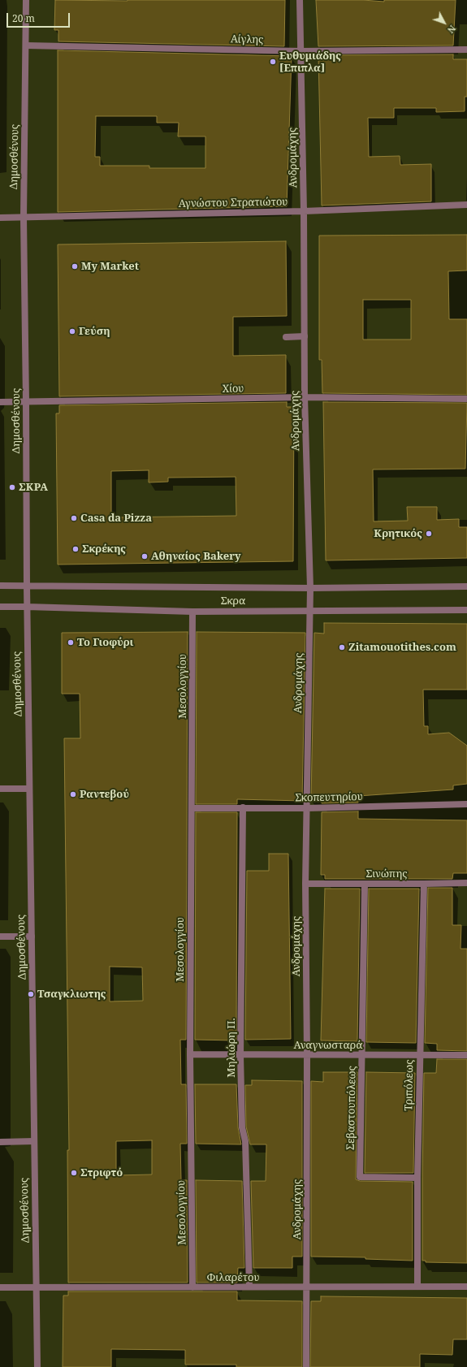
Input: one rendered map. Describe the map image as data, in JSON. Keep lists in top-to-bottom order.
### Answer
{
  "streets": {
    "street": [
      "Αίγλης",
      "Δημοσθένους",
      "Ανδρομάχης",
      "Αγνώστου Στρατιώτου",
      "Χίου",
      "Σκρα",
      "Μεσολογγίου",
      "Σκοπευτηρίου",
      "Σινώπης",
      "Αναγνωσταρά",
      "Μηλιώρη Π.",
      "Τριπόλεως",
      "Σεβαστουπόλεως",
      "Φιλαρέτου"
    ]
  },
  "crossings": [
    ["Αίγλης", "Δημοσθένους"],
    ["Αίγλης", "Ανδρομάχης"],
    ["Δημοσθένους", "Αγνώστου Στρατιώτου"],
    ["Δημοσθένους", "Χίου"],
    ["Δημοσθένους", "Σκρα"],
    ["Δημοσθένους", "Φιλαρέτου"],
    ["Ανδρομάχης", "Αγνώστου Στρατιώτου"],
    ["Ανδρομάχης", "Χίου"],
    ["Ανδρομάχης", "Σκρα"],
    ["Ανδρομάχης", "Σκοπευτηρίου"],
    ["Ανδρομάχης", "Σινώπης"],
    ["Ανδρομάχης", "Αναγνωσταρά"],
    ["Ανδρομάχης", "Φιλαρέτου"],
    ["Σκρα", "Μεσολογγίου"],
    ["Μεσολογγίου", "Σκοπευτηρίου"],
    ["Μεσολογγίου", "Αναγνωσταρά"],
    ["Μεσολογγίου", "Φιλαρέτου"],
    ["Σκοπευτηρίου", "Μηλιώρη Π."],
    ["Σινώπης", "Τριπόλεως"],
    ["Σινώπης", "Σεβαστουπόλεως"],
    ["Αναγνωσταρά", "Μηλιώρη Π."],
    ["Αναγνωσταρά", "Τριπόλεως"],
    ["Αναγνωσταρά", "Σεβαστουπόλεως"],
    ["Μηλιώρη Π.", "Φιλαρέτου"],
    ["Τριπόλεως", "Σεβαστουπόλεως"],
    ["Τριπόλεως", "Φιλαρέτου"]
  ],
  "places": [
    "Ευθυμιάδης [Επιπλα]",
    "My Market",
    "Γεύση",
    "ΣΚΡΑ",
    "Casa da Pizza",
    "Κρητικός",
    "Σκρέκης",
    "Αθηναίος Bakery",
    "Το Γιοφύρι",
    "Zitamouotithes.com",
    "Ραντεβού",
    "Τσαγκλιωτης",
    "Στριφτό"
  ],
  "scale_bar": "20 m",
  "north": "bottom right"
}
